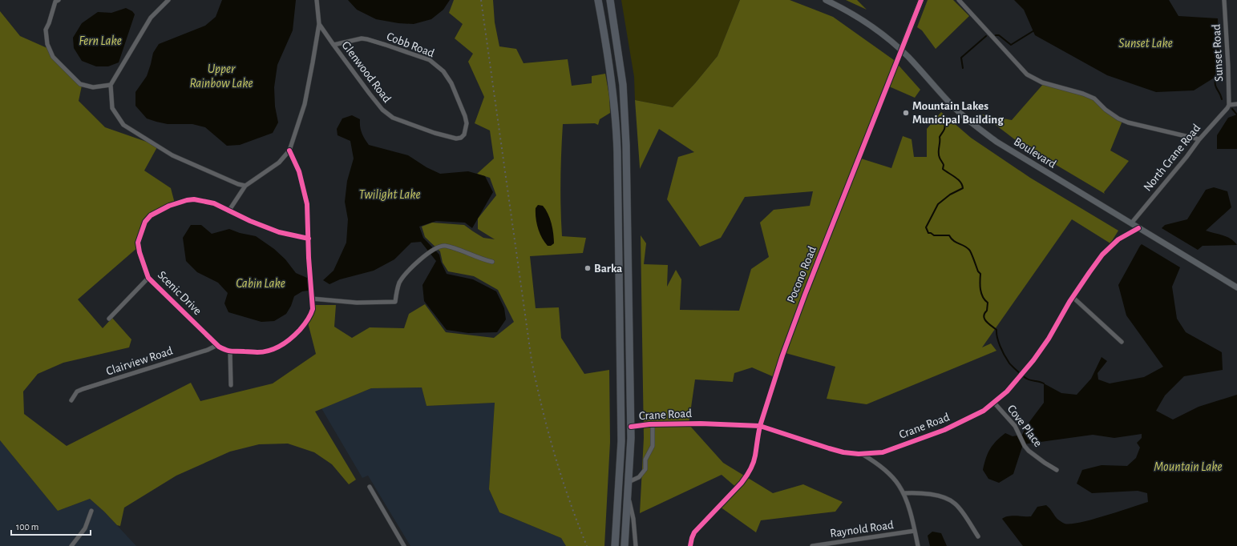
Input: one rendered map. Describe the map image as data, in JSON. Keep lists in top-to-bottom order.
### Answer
{
  "streets": {
    "main road": ["Boulevard"],
    "street": [
      "Cobb Road",
      "Sunset Road",
      "Glenwood Road",
      "North Crane Road",
      "Pocono Road",
      "Scenic Drive",
      "Clairview Road",
      "Crane Road",
      "Cove Place",
      "Raynold Road"
    ]
  },
  "crossings": [
    ["Cobb Road", "Glenwood Road"],
    ["Sunset Road", "North Crane Road"],
    ["Boulevard", "North Crane Road"],
    ["Boulevard", "Pocono Road"],
    ["Boulevard", "Crane Road"],
    ["Pocono Road", "Crane Road"],
    ["Scenic Drive", "Clairview Road"],
    ["Crane Road", "Cove Place"]
  ],
  "water": [
    "Fern Lake",
    "Sunset Lake",
    "Upper Rainbow Lake",
    "Twilight Lake",
    "Cabin Lake",
    "Mountain Lake"
  ],
  "places": ["Mountain Lakes Municipal Building", "Barka"],
  "scale_bar": "100 m"
}
